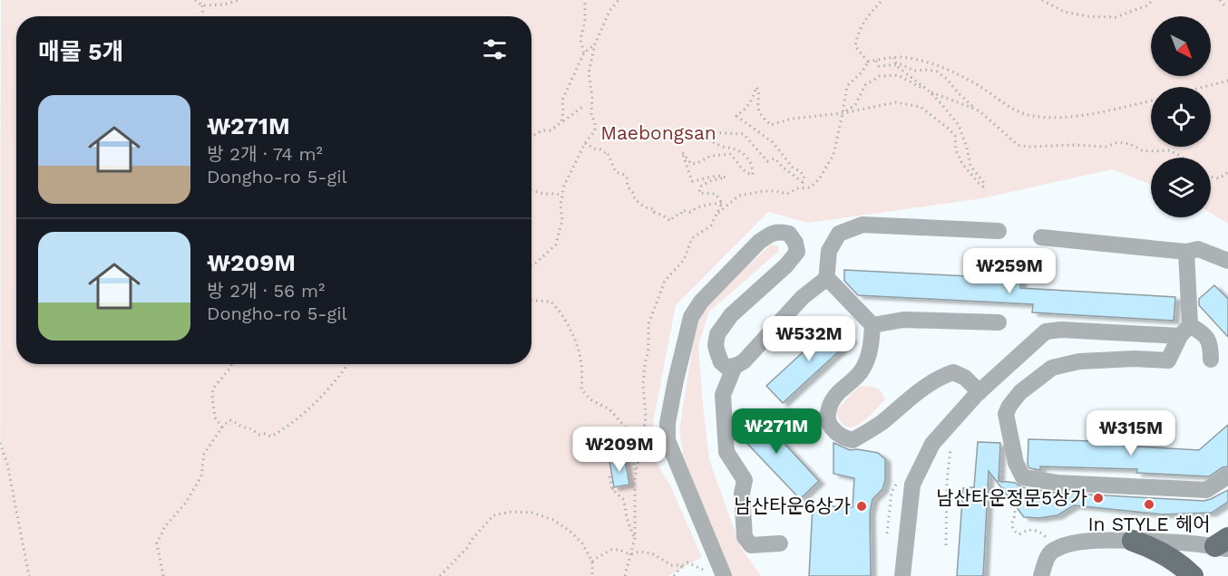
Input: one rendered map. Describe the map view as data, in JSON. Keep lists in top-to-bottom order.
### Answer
{
  "parks": ["Maebongsan"],
  "places": ["남산타운정문5상가", "In STYLE 헤어", "남산타운6상가"],
  "north": "bottom right",
  "page": {
    "heading": "매물 5개",
    "list": [
      {
        "name": "₩271M",
        "note": "방 2개 · 74 m² · Dongho-ro 5-gil"
      },
      {
        "name": "₩209M",
        "note": "방 2개 · 56 m² · Dongho-ro 5-gil"
      }
    ],
    "price": [
      "₩259M",
      "₩532M",
      "₩271M",
      "₩315M",
      "₩209M"
    ]
  }
}
